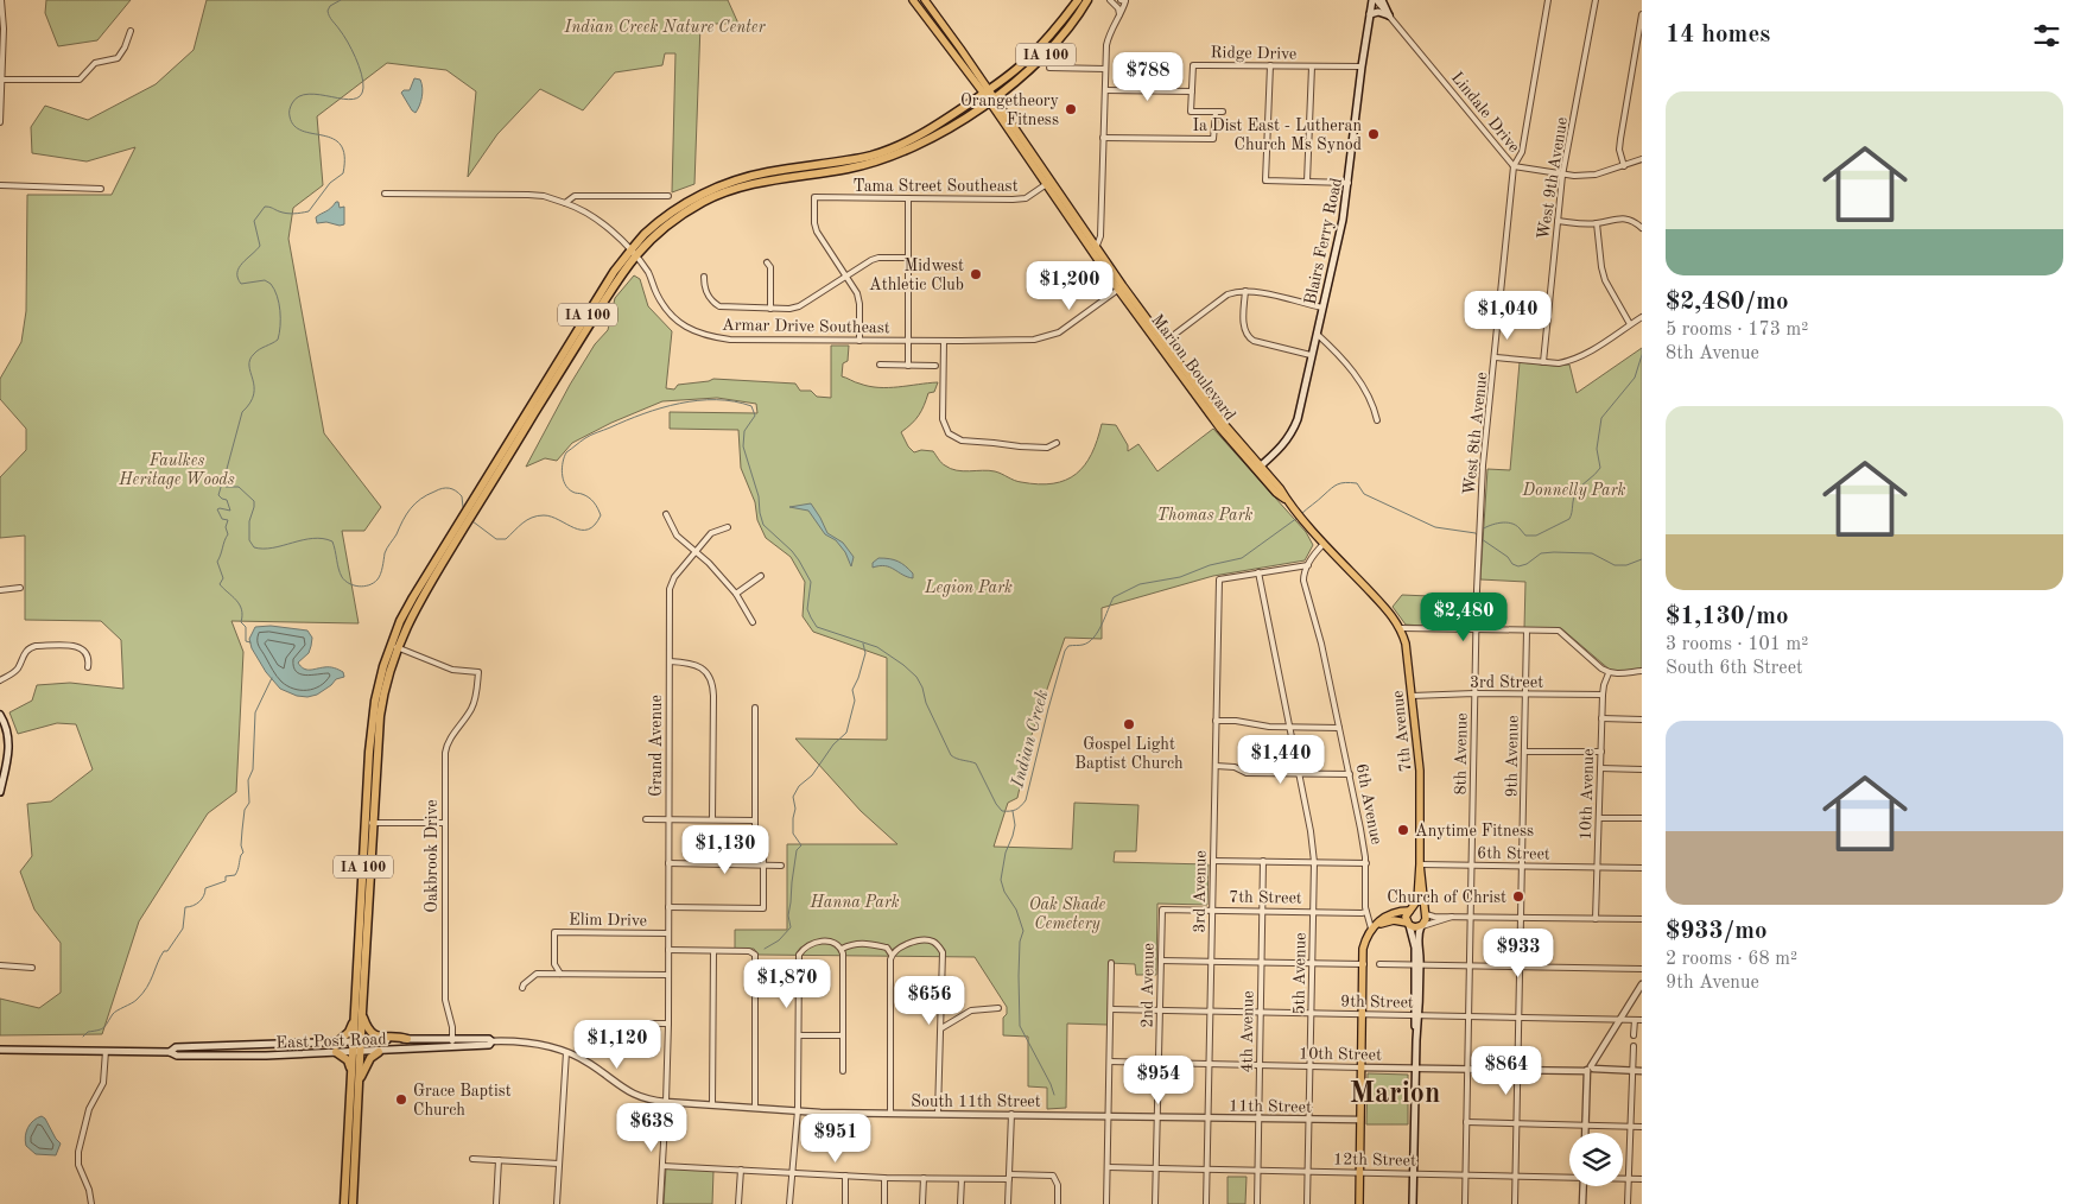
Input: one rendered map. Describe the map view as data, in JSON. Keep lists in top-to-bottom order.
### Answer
{
  "streets": {
    "highway": ["IA 100"],
    "main road": [
      "Blairs Ferry Road",
      "Marion Boulevard",
      "7th Avenue",
      "East Post Road"
    ],
    "street": [
      "Ridge Drive",
      "Lindale Drive",
      "West 9th Avenue",
      "Tama Street Southeast",
      "Armar Drive Southeast",
      "West 8th Avenue",
      "3rd Street",
      "Grand Avenue",
      "8th Avenue",
      "9th Avenue",
      "10th Avenue",
      "6th Avenue",
      "6th Street",
      "Oakbrook Drive",
      "3rd Avenue",
      "7th Street",
      "Elim Drive",
      "5th Avenue",
      "2nd Avenue",
      "9th Street",
      "4th Avenue",
      "10th Street",
      "South 11th Street",
      "11th Street",
      "12th Street"
    ]
  },
  "crossings": [
    ["Ridge Drive", "Blairs Ferry Road"],
    ["IA 100", "Armar Drive Southeast"],
    ["IA 100", "Oakbrook Drive"],
    ["IA 100", "East Post Road"],
    ["Lindale Drive", "West 9th Avenue"],
    ["Lindale Drive", "Blairs Ferry Road"],
    ["Lindale Drive", "West 8th Avenue"],
    ["Tama Street Southeast", "Marion Boulevard"],
    ["Blairs Ferry Road", "Marion Boulevard"],
    ["Armar Drive Southeast", "Marion Boulevard"],
    ["Marion Boulevard", "7th Avenue"],
    ["West 8th Avenue", "8th Avenue"],
    ["3rd Street", "7th Avenue"],
    ["3rd Street", "8th Avenue"],
    ["3rd Street", "9th Avenue"],
    ["3rd Street", "10th Avenue"],
    ["7th Avenue", "6th Street"],
    ["Grand Avenue", "Elim Drive"],
    ["Grand Avenue", "East Post Road"],
    ["Grand Avenue", "South 11th Street"],
    ["8th Avenue", "6th Street"],
    ["8th Avenue", "9th Street"],
    ["8th Avenue", "10th Street"],
    ["8th Avenue", "12th Street"],
    ["9th Avenue", "6th Street"],
    ["9th Avenue", "9th Street"],
    ["9th Avenue", "10th Street"],
    ["9th Avenue", "12th Street"],
    ["10th Avenue", "6th Street"],
    ["6th Avenue", "7th Street"],
    ["Oakbrook Drive", "East Post Road"],
    ["3rd Avenue", "7th Street"],
    ["3rd Avenue", "5th Avenue"],
    ["3rd Avenue", "9th Street"],
    ["3rd Avenue", "10th Street"],
    ["3rd Avenue", "11th Street"],
    ["3rd Avenue", "12th Street"],
    ["7th Street", "5th Avenue"],
    ["7th Street", "2nd Avenue"],
    ["7th Street", "4th Avenue"],
    ["5th Avenue", "9th Street"],
    ["5th Avenue", "10th Street"],
    ["5th Avenue", "11th Street"],
    ["5th Avenue", "12th Street"],
    ["2nd Avenue", "9th Street"],
    ["2nd Avenue", "10th Street"],
    ["2nd Avenue", "11th Street"],
    ["2nd Avenue", "12th Street"],
    ["9th Street", "4th Avenue"],
    ["4th Avenue", "10th Street"],
    ["4th Avenue", "11th Street"],
    ["4th Avenue", "12th Street"],
    ["East Post Road", "South 11th Street"],
    ["South 11th Street", "11th Street"]
  ],
  "districts": ["Marion"],
  "water": ["Indian Creek"],
  "parks": [
    "Indian Creek Nature Center",
    "Faulkes Heritage Woods",
    "Donnelly Park",
    "Thomas Park",
    "Legion Park",
    "Hanna Park",
    "Oak Shade Cemetery"
  ],
  "places": [
    "Orangetheory Fitness",
    "Ia Dist East - Lutheran Church Ms Synod",
    "Midwest Athletic Club",
    "Gospel Light Baptist Church",
    "Anytime Fitness",
    "Church of Christ",
    "Grace Baptist Church"
  ],
  "page": {
    "heading": "14 homes",
    "price": [
      "$788",
      "$1,200",
      "$1,040",
      "$2,480",
      "$1,440",
      "$1,130",
      "$933",
      "$1,870",
      "$656",
      "$1,120",
      "$864",
      "$954",
      "$638",
      "$951"
    ],
    "list": [
      {
        "name": "$2,480/mo",
        "note": "5 rooms · 173 m² · 8th Avenue"
      },
      {
        "name": "$1,130/mo",
        "note": "3 rooms · 101 m² · South 6th Street"
      },
      {
        "name": "$933/mo",
        "note": "2 rooms · 68 m² · 9th Avenue"
      }
    ]
  }
}
